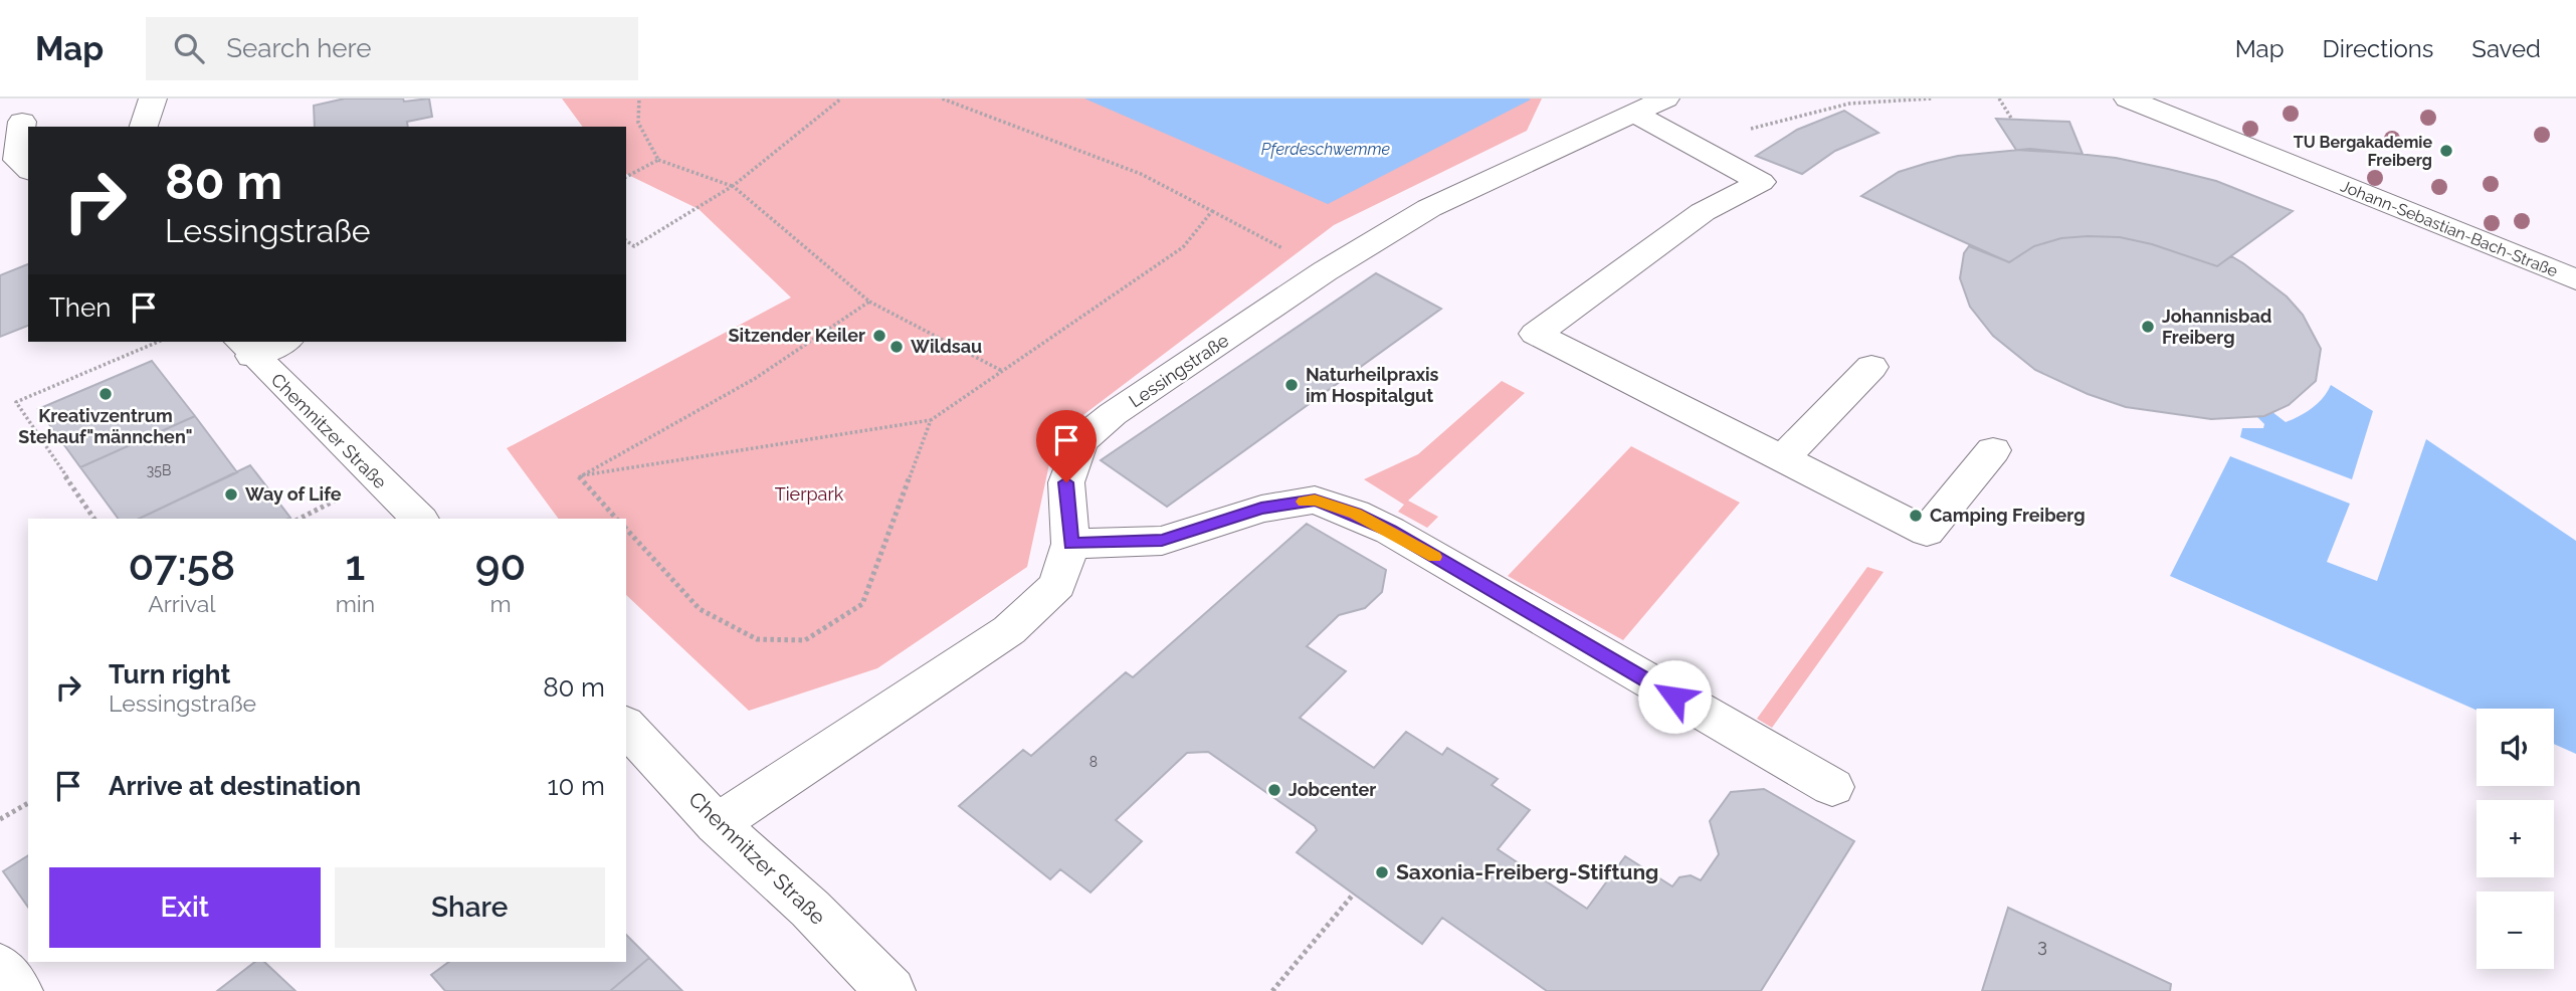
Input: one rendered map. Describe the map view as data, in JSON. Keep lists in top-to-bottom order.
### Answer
{
  "streets": {
    "street": ["Johann-Sebastian-Bach-Straße", "Lessingstraße", "Chemnitzer Straße"]
  },
  "crossings": [
    ["Lessingstraße", "Chemnitzer Straße"]
  ],
  "water": ["Pferdeschwemme"],
  "parks": ["Tierpark"],
  "places": [
    "TU Bergakademie Freiberg",
    "Johannisbad Freiberg",
    "Sitzender Keiler",
    "Wildsau",
    "Naturheilpraxis im Hospitalgut",
    "Kreativzentrum Stehauf\"männchen\"",
    "Way of Life",
    "Camping Freiberg",
    "Jobcenter",
    "Saxonia-Freiberg-Stiftung"
  ],
  "house_numbers": ["35B", "8", "3"],
  "page": {
    "header": "Map",
    "search": "Search here",
    "nav": ["Map", "Directions", "Saved"],
    "turn": ["80 m", "Lessingstraße"],
    "then": "Then",
    "eta": [
      "07:58",
      "Arrival",
      "1",
      "min",
      "90",
      "m"
    ],
    "list": [
      {
        "name": "Turn right",
        "note": "Lessingstraße",
        "value": "80 m"
      },
      {
        "name": "Arrive at destination",
        "value": "10 m"
      }
    ],
    "map_buttons": ["+", "−"],
    "buttons": ["Exit", "Share"]
  }
}
